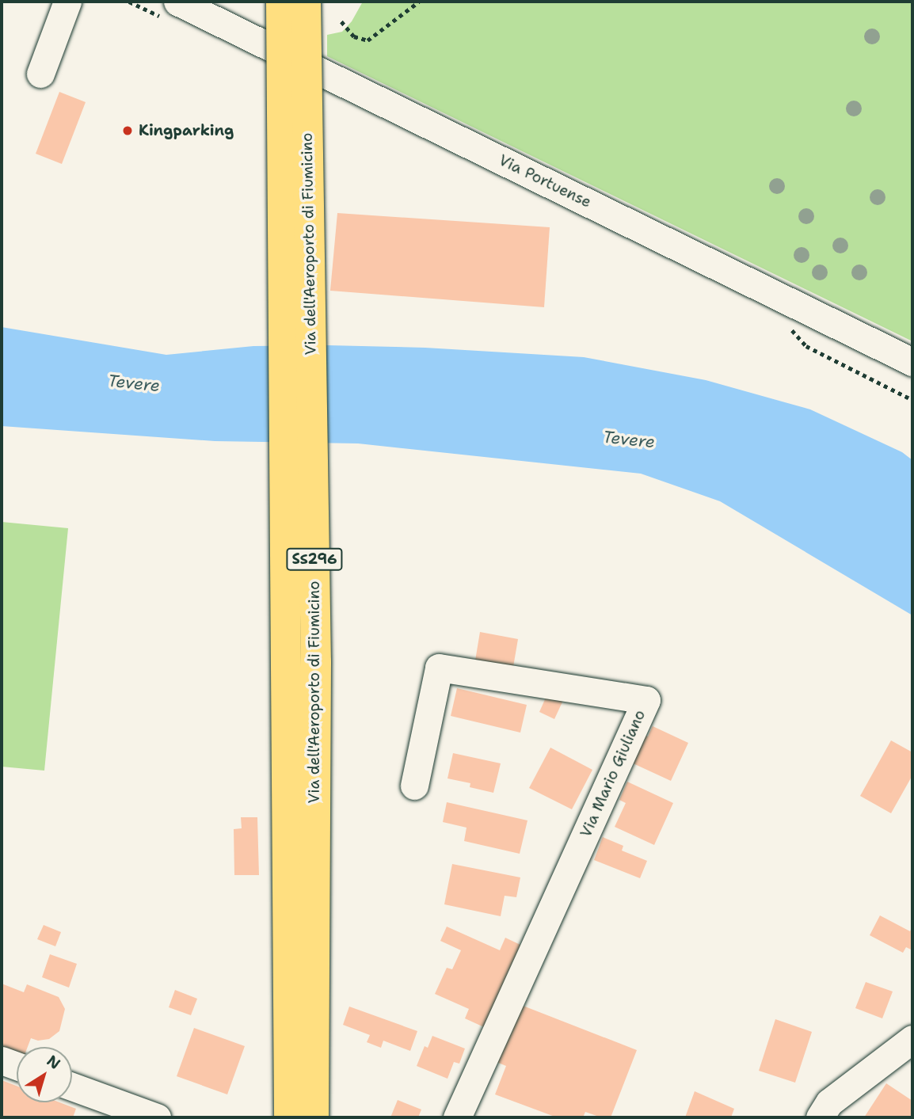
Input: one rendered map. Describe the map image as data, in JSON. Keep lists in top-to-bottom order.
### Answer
{
  "streets": {
    "main road": ["Via dell'Aeroporto di Fiumicino", "SS296"],
    "street": ["Via Portuense", "Via Mario Giuliano"]
  },
  "water": ["Tevere"],
  "places": ["Kingparking"],
  "north": "top right"
}
